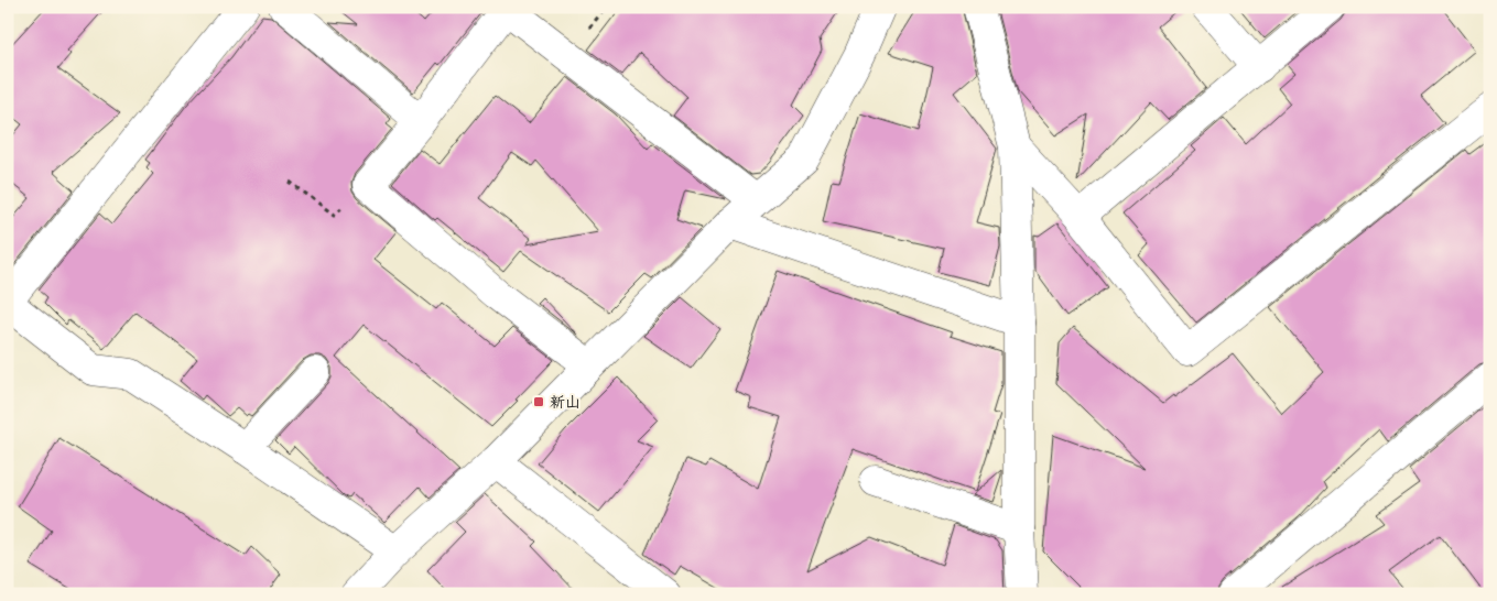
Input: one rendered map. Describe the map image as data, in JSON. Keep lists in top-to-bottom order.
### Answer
{
  "places": {
    "transit": ["新山"]
  }
}
